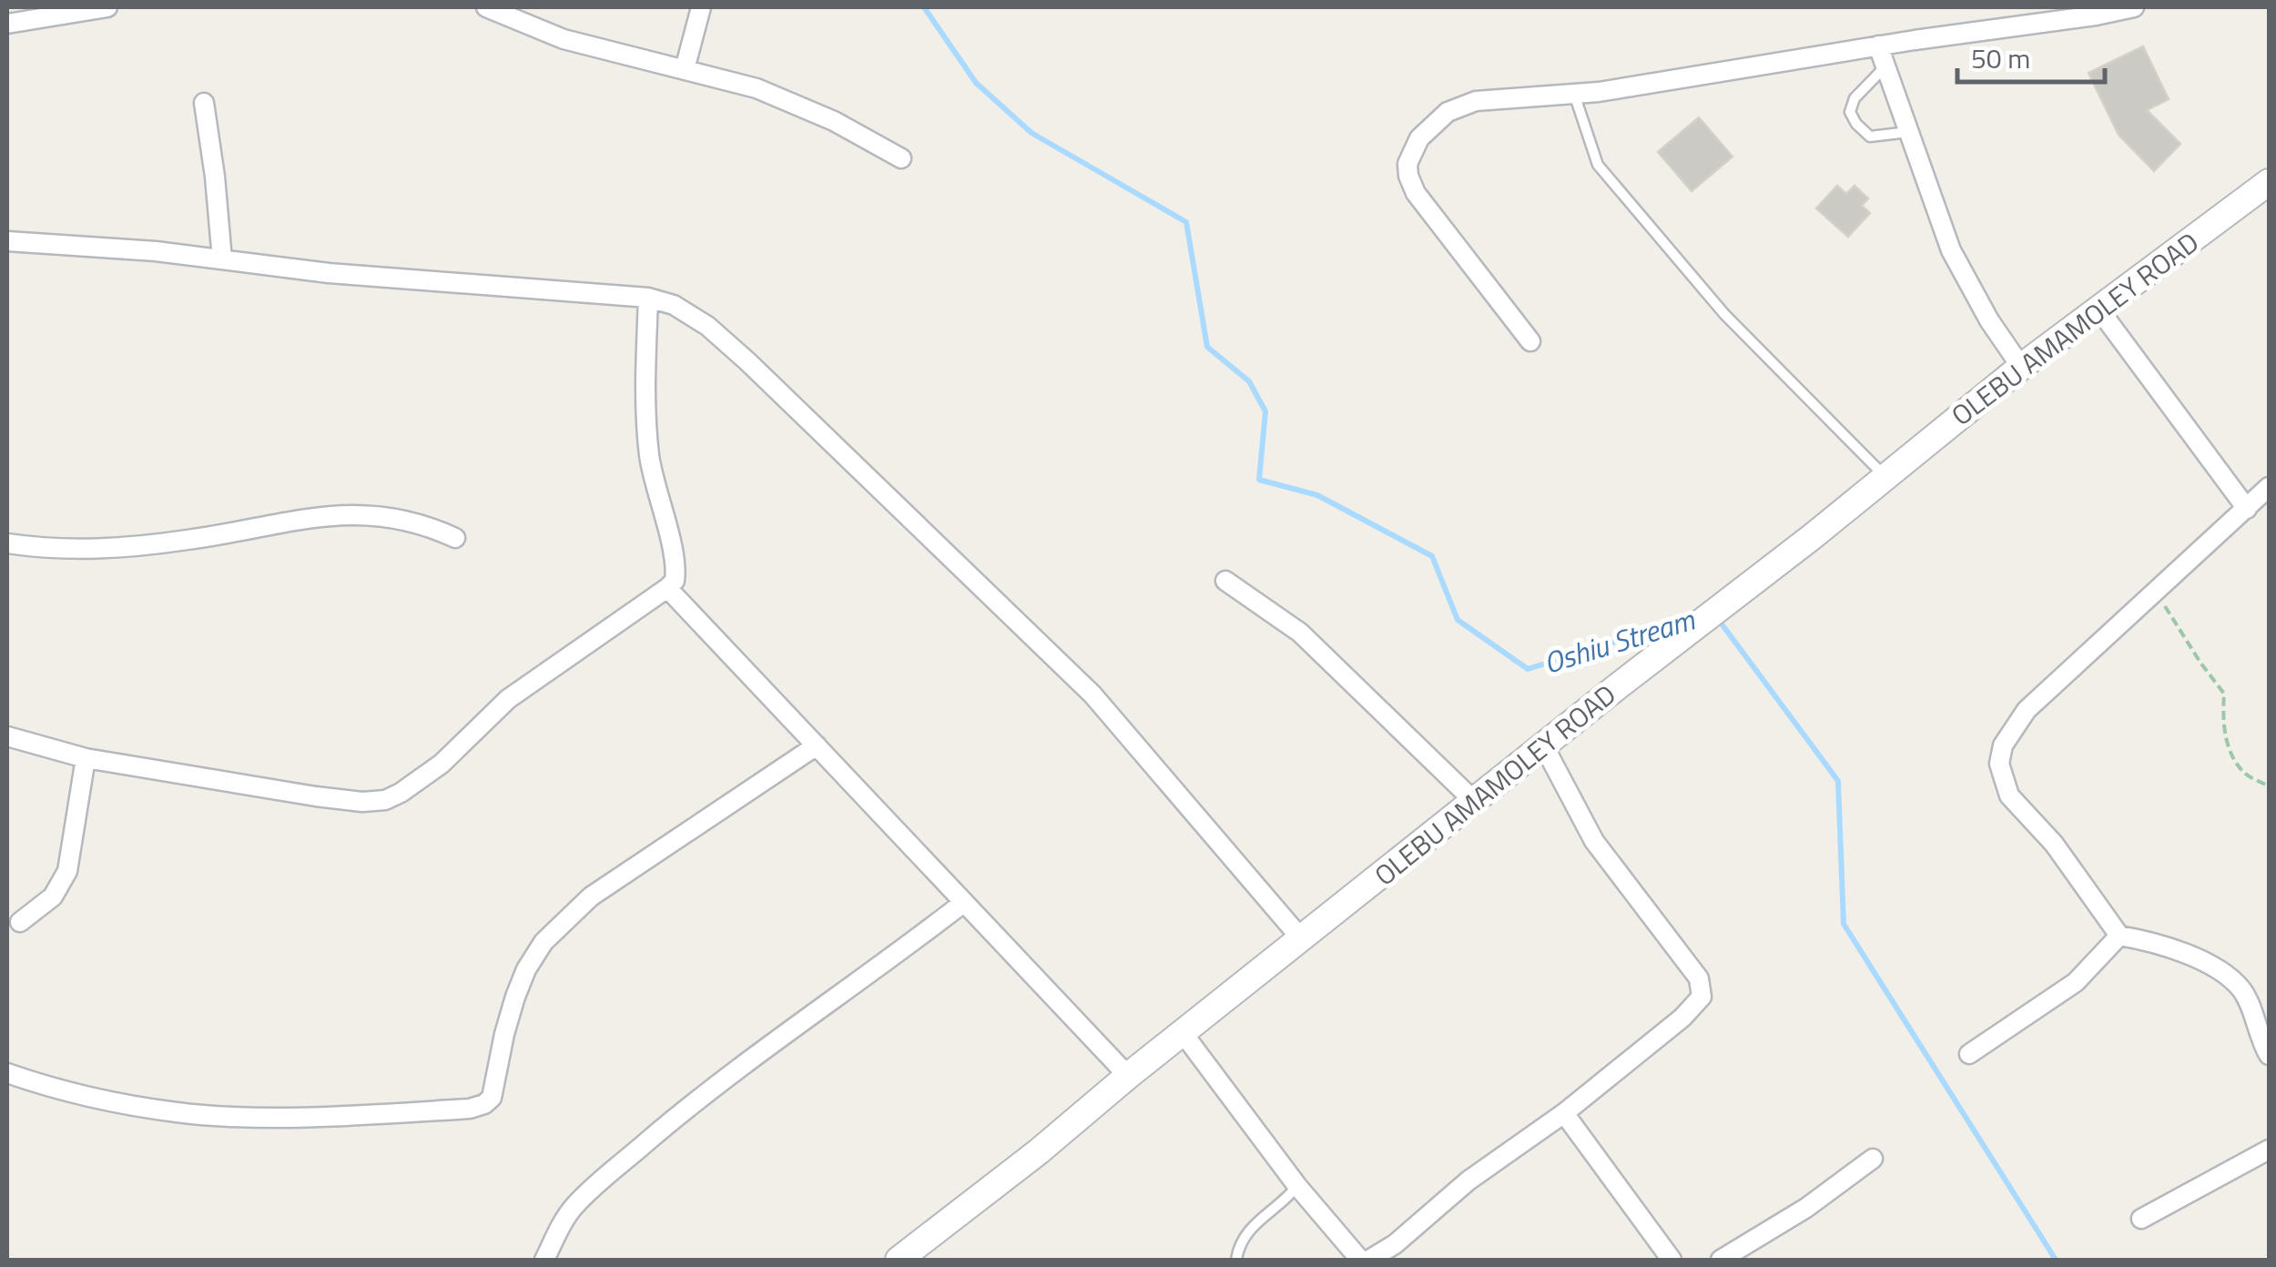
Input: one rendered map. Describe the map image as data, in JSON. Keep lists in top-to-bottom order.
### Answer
{
  "streets": {
    "street": ["OLEBU AMAMOLEY ROAD"]
  },
  "water": ["Oshiu Stream"],
  "scale_bar": "50 m"
}
